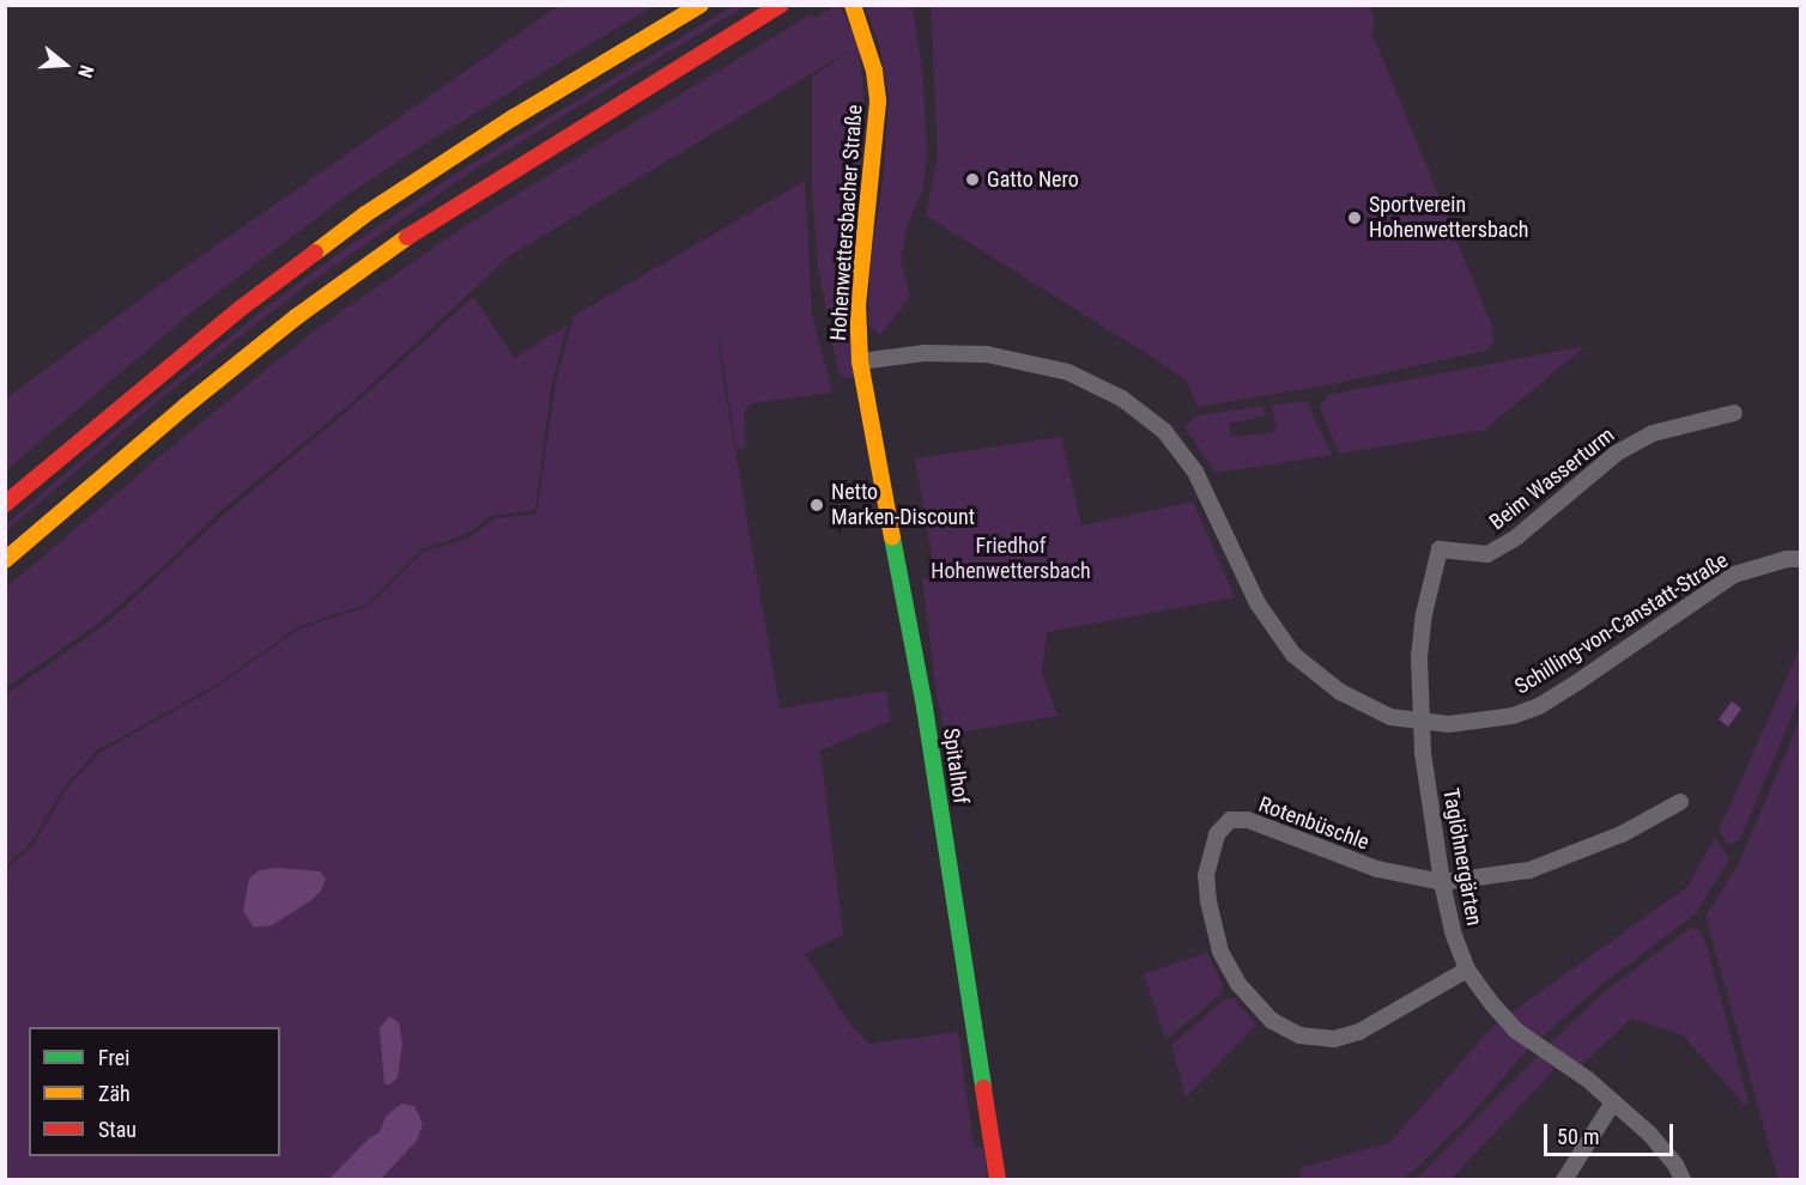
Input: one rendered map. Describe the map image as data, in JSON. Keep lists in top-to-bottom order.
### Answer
{
  "streets": {
    "main road": ["Hohenwettersbacher Straße", "Spitalhof"],
    "street": [
      "Beim Wasserturm",
      "Schilling-von-Canstatt-Straße",
      "Rotenbüschle",
      "Taglöhnergärten"
    ]
  },
  "crossings": [
    ["Hohenwettersbacher Straße", "Schilling-von-Canstatt-Straße"],
    ["Hohenwettersbacher Straße", "Spitalhof"],
    ["Beim Wasserturm", "Schilling-von-Canstatt-Straße"],
    ["Beim Wasserturm", "Taglöhnergärten"],
    ["Schilling-von-Canstatt-Straße", "Spitalhof"],
    ["Schilling-von-Canstatt-Straße", "Taglöhnergärten"],
    ["Rotenbüschle", "Taglöhnergärten"]
  ],
  "parks": ["Friedhof Hohenwettersbach"],
  "places": ["Gatto Nero", "Sportverein Hohenwettersbach", "Netto Marken-Discount"],
  "legend": ["Frei", "Zäh", "Stau"],
  "scale_bar": "50 m",
  "north": "right"
}
